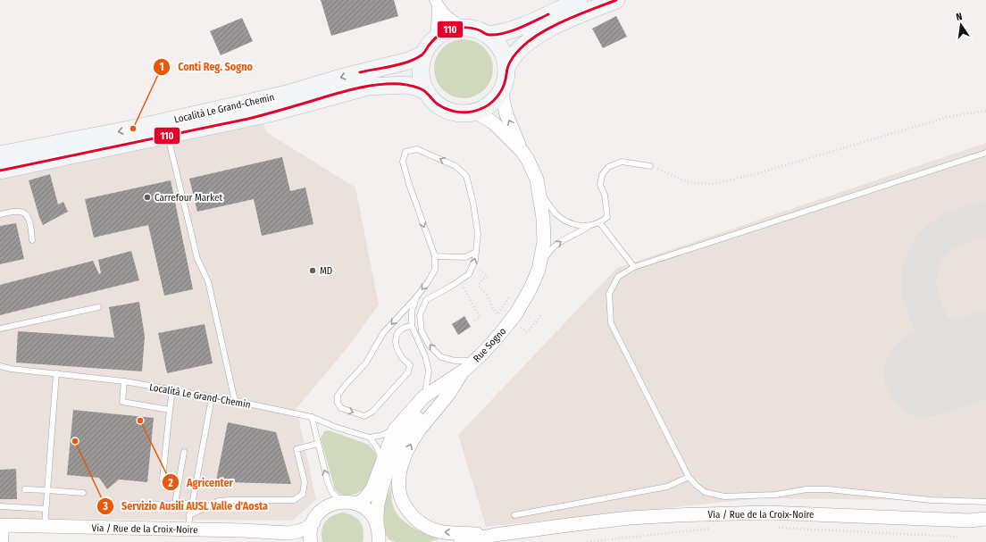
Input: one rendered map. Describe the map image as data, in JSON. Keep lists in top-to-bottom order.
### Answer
{
  "streets": {
    "main road": ["Località Le Grand-Chemin"],
    "street": ["Rue Sogno", "Via / Rue de la Croix-Noire"]
  },
  "crossings": [
    ["Località Le Grand-Chemin", "Rue Sogno"]
  ],
  "places": [
    "Conti Reg. Sogno",
    "Carrefour Market",
    "MD",
    "Agricenter",
    "Servizio Ausili AUSL Valle d'Aosta"
  ],
  "lines": ["transit line 110"],
  "north": "top"
}
